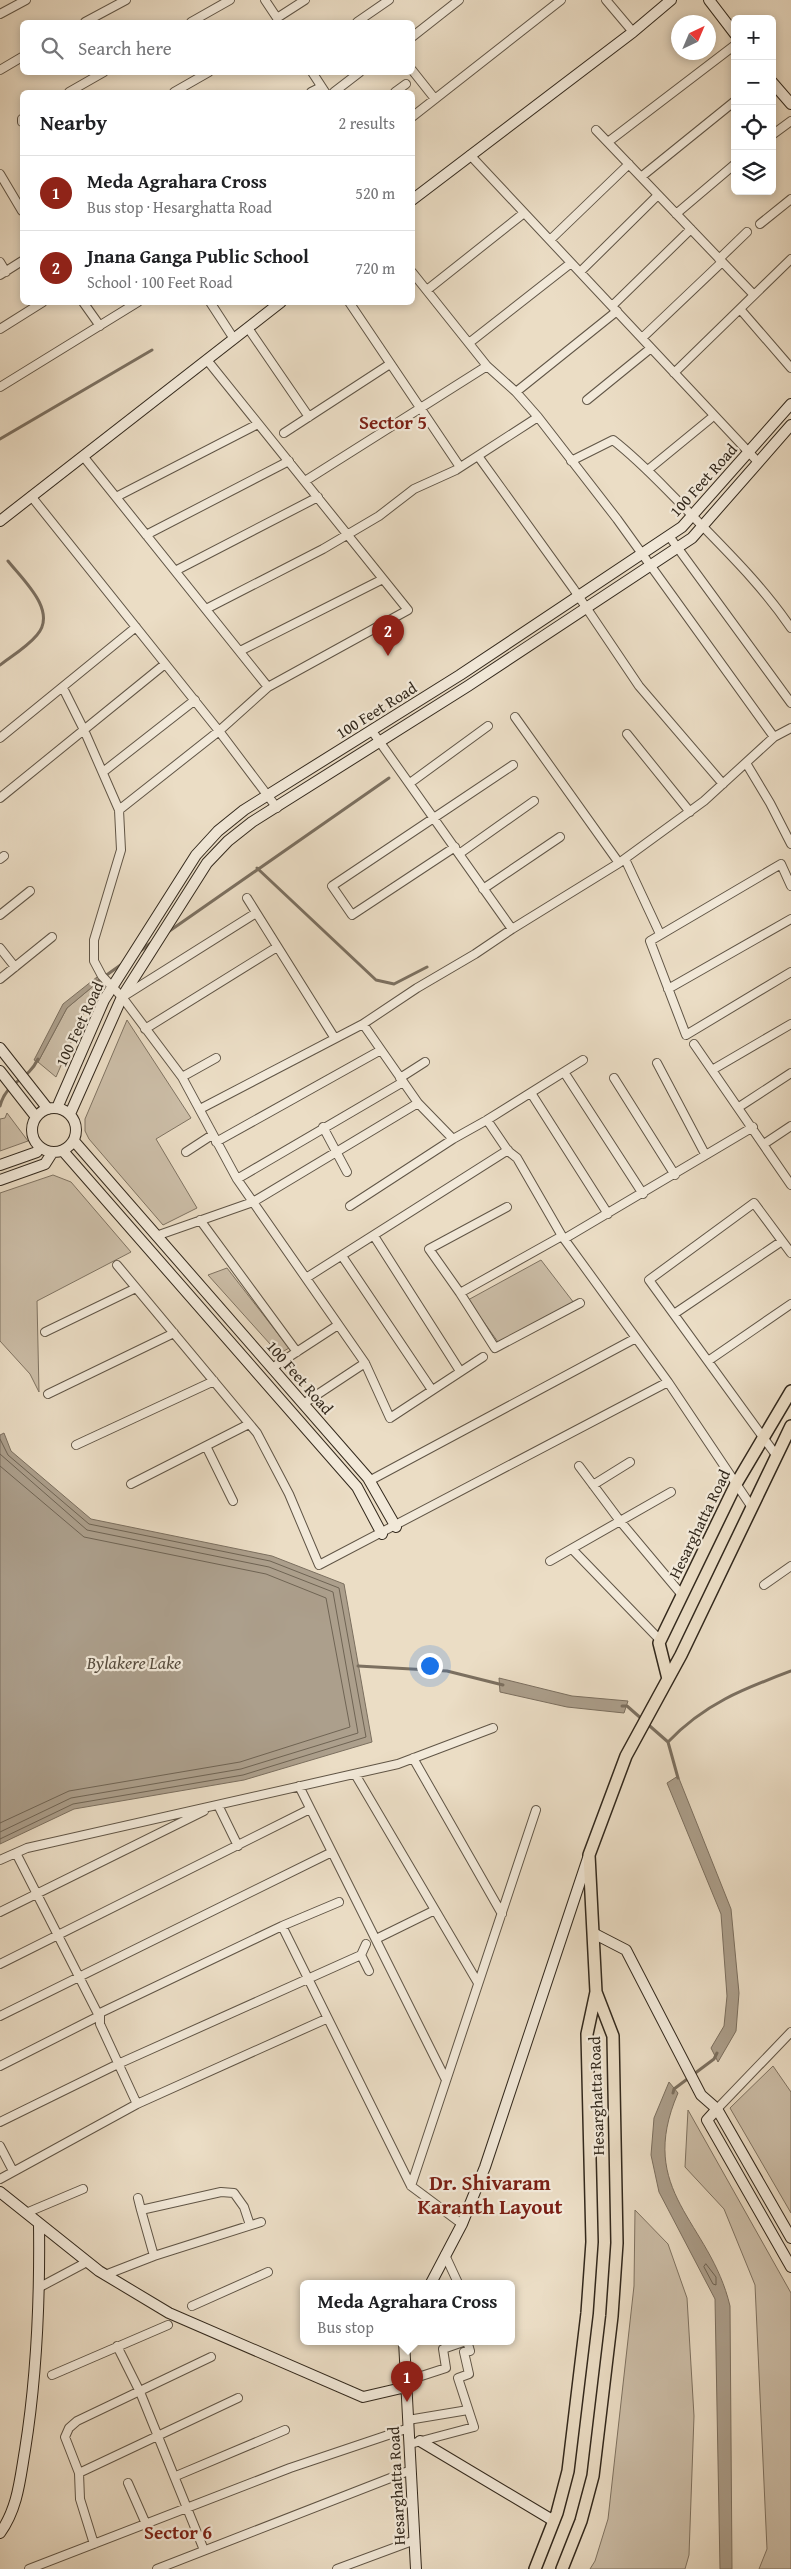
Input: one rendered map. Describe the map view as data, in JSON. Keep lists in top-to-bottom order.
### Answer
{
  "streets": {
    "main road": ["100 Feet Road", "Hesarghatta Road"]
  },
  "districts": ["Sector 5", "Dr. Shivaram Karanth Layout", "Sector 6"],
  "water": ["Bylakere Lake"],
  "north": "top right",
  "page": {
    "map_buttons": ["+", "−"],
    "search": "Search here",
    "heading": ["Nearby", "2 results"],
    "list": [
      {
        "mark": "1",
        "name": "Meda Agrahara Cross",
        "note": "Bus stop · Hesarghatta Road",
        "value": "520 m"
      },
      {
        "mark": "2",
        "name": "Jnana Ganga Public School",
        "note": "School · 100 Feet Road",
        "value": "720 m"
      }
    ],
    "pins": ["2", "1"],
    "popup": ["Meda Agrahara Cross", "Bus stop"]
  }
}
